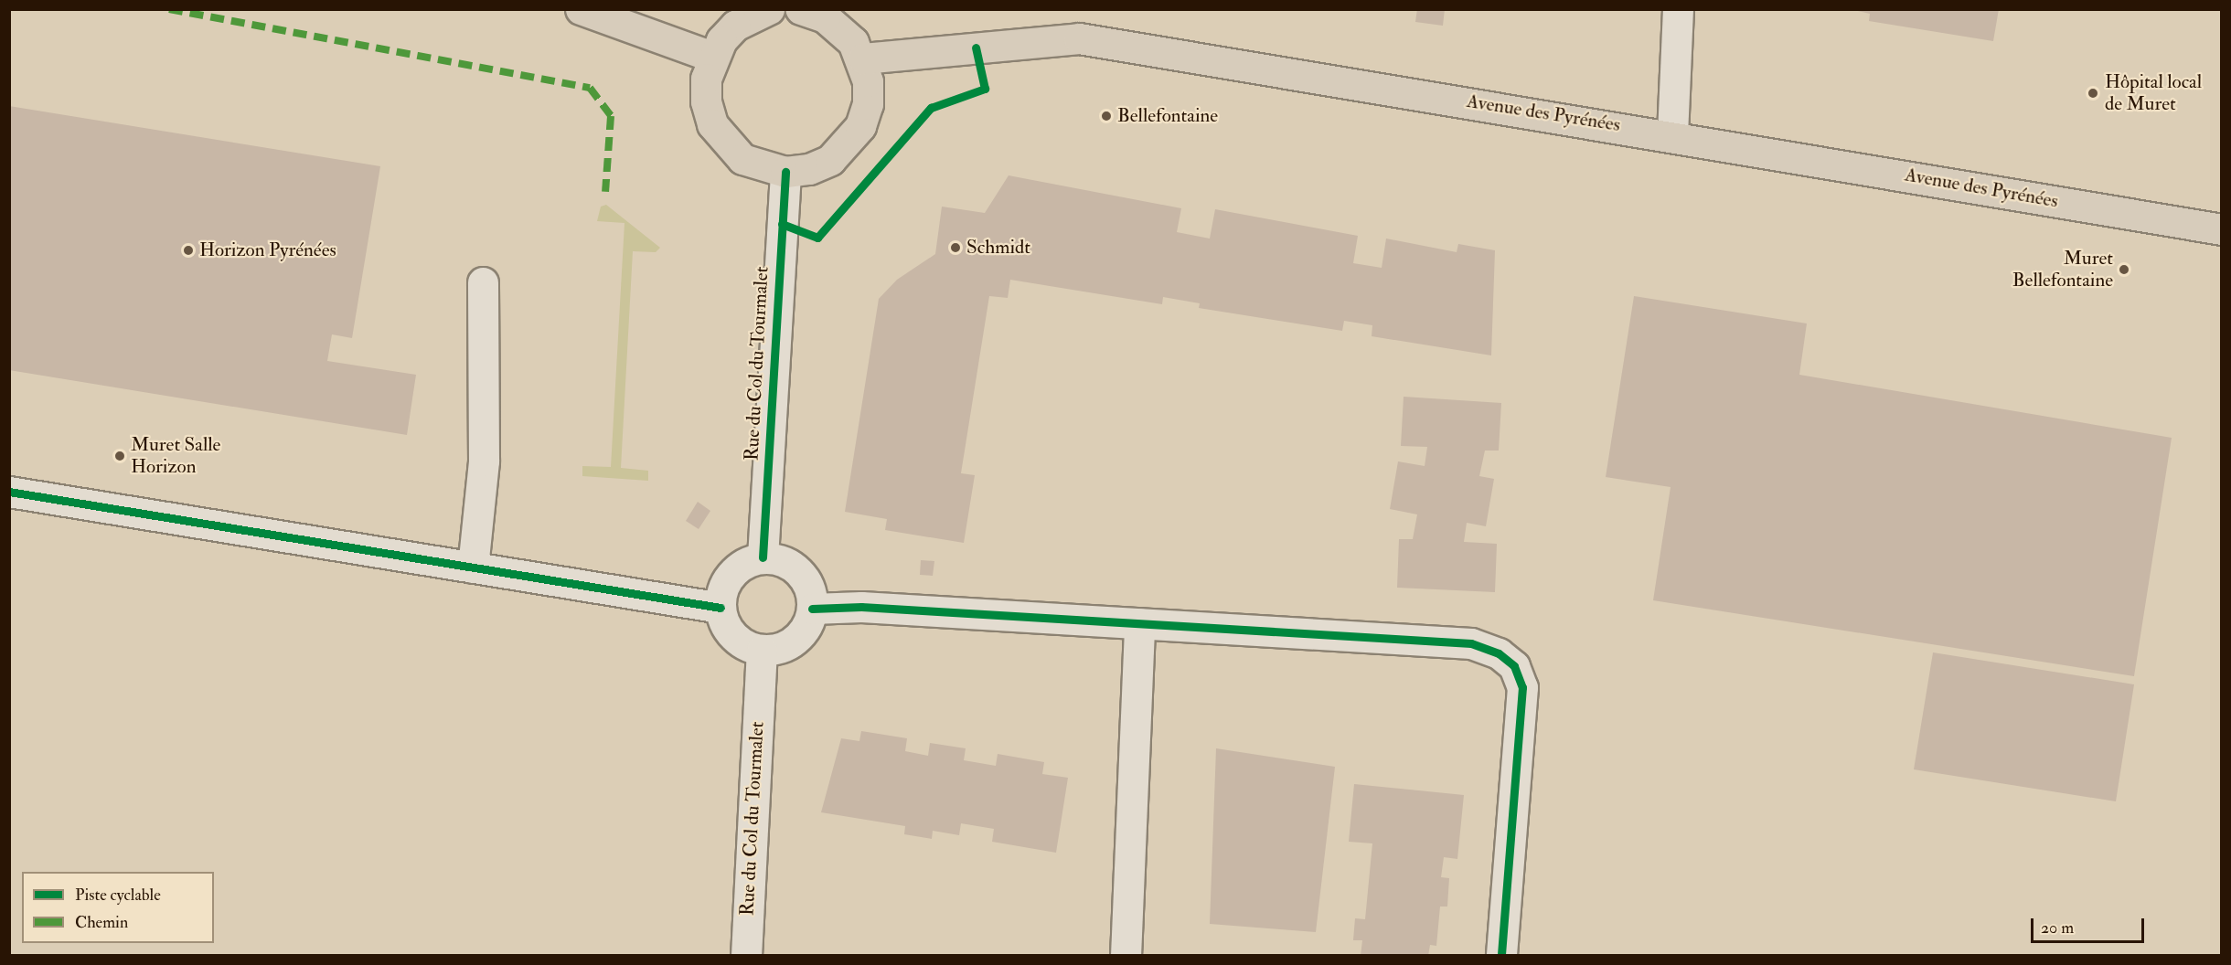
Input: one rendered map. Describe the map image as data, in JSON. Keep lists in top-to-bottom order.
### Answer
{
  "streets": {
    "main road": ["Avenue des Pyrénées"],
    "street": ["Rue du Col du Tourmalet"]
  },
  "places": [
    "Hôpital local de Muret",
    "Bellefontaine",
    "Schmidt",
    "Horizon Pyrénées",
    "Muret Bellefontaine",
    "Muret Salle Horizon"
  ],
  "legend": ["Piste cyclable", "Chemin"],
  "scale_bar": "20 m"
}
